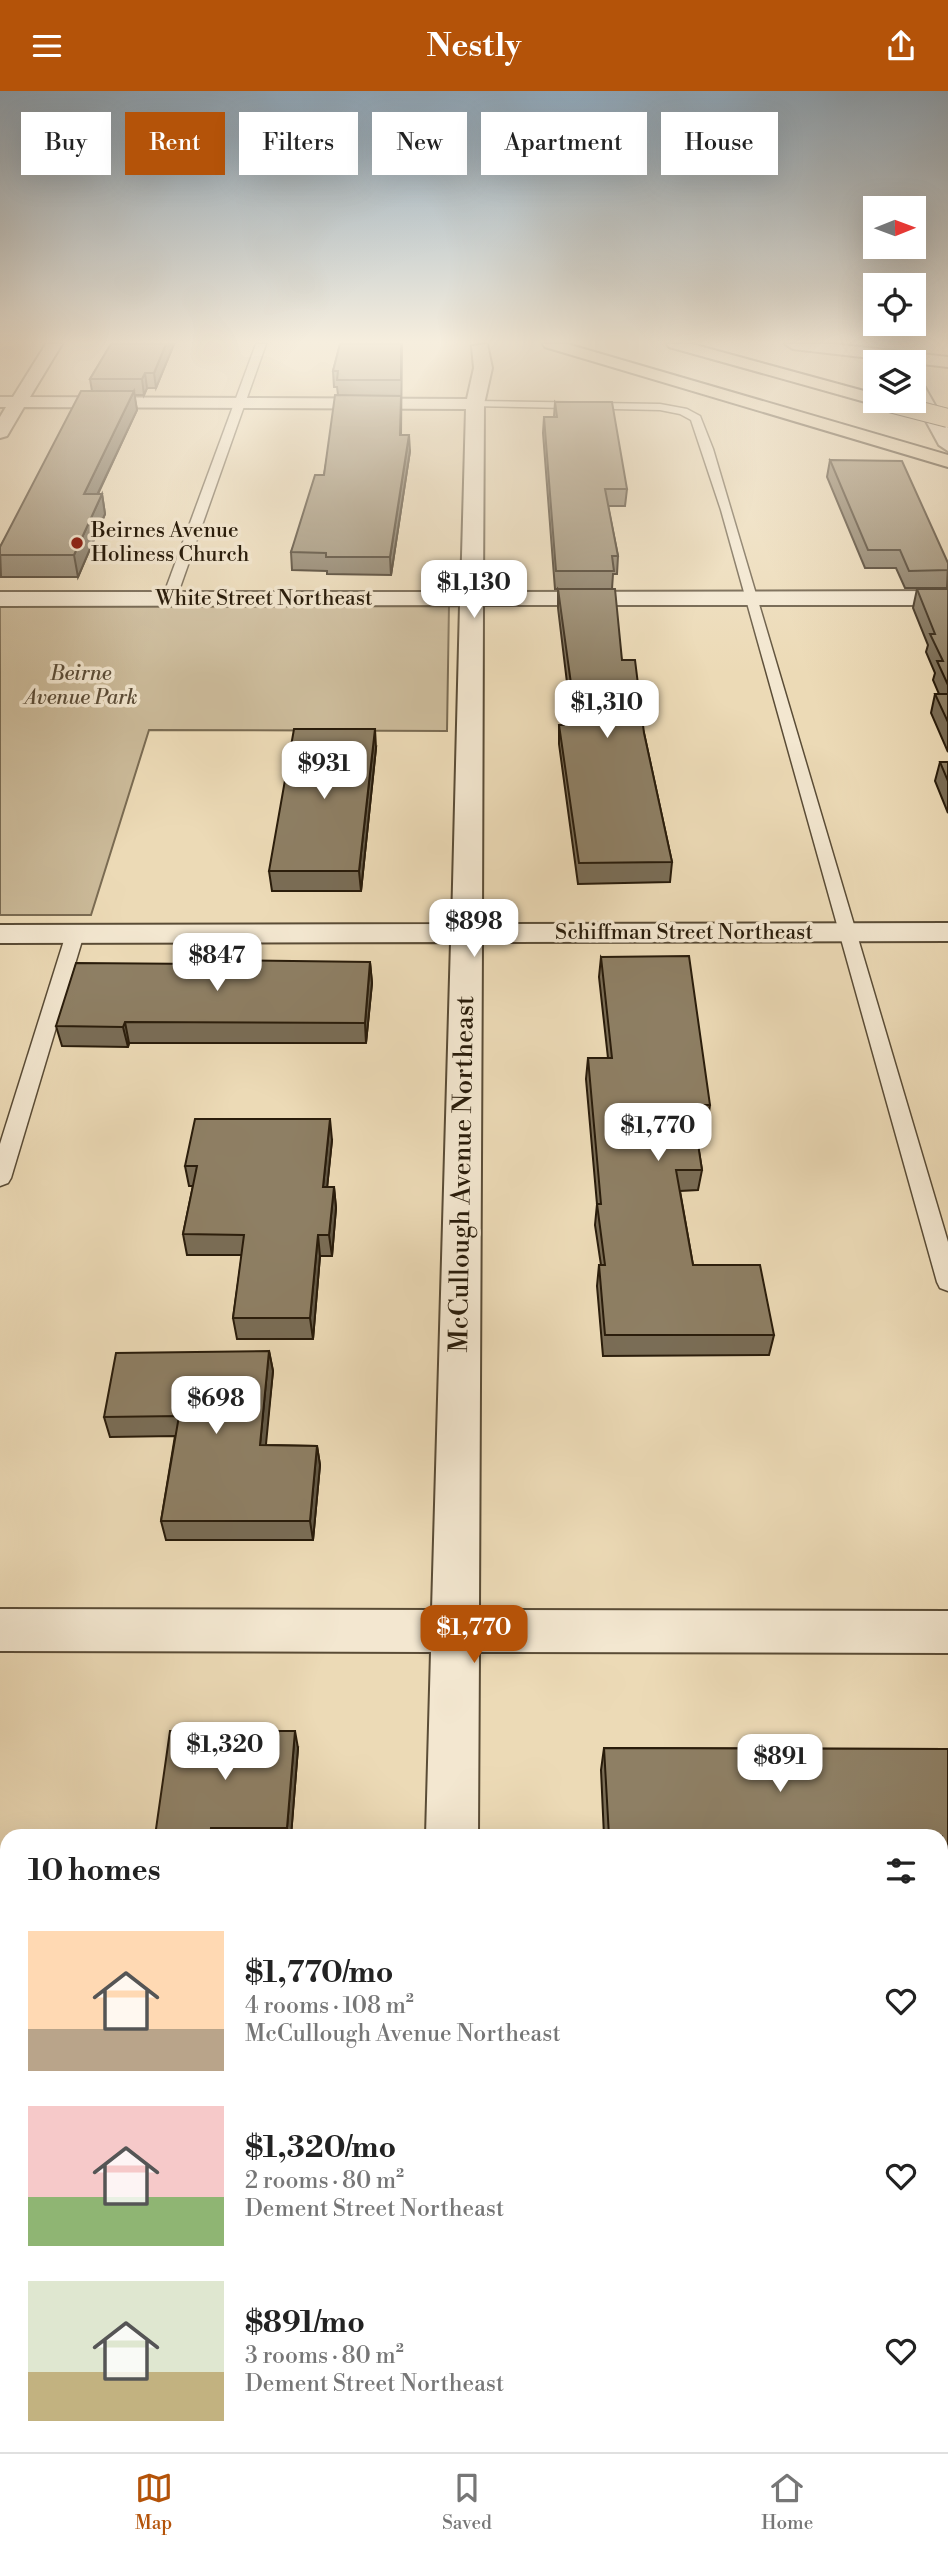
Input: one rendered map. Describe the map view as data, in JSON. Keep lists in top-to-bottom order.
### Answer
{
  "streets": {
    "street": ["White Street Northeast", "Schiffman Street Northeast", "McCullough Avenue Northeast"]
  },
  "crossings": [
    ["White Street Northeast", "McCullough Avenue Northeast"],
    ["Schiffman Street Northeast", "McCullough Avenue Northeast"]
  ],
  "parks": ["Beirne Avenue Park"],
  "places": ["Beirnes Avenue Holiness Church"],
  "north": "right",
  "page": {
    "header": "Nestly",
    "chip": [
      "Buy",
      "Rent",
      "Filters",
      "New",
      "Apartment",
      "House"
    ],
    "price": [
      "$1,130",
      "$1,310",
      "$931",
      "$898",
      "$847",
      "$1,770",
      "$698",
      "$1,770",
      "$1,320",
      "$891"
    ],
    "heading": "10 homes",
    "list": [
      {
        "name": "$1,770/mo",
        "note": "4 rooms · 108 m² · McCullough Avenue Northeast"
      },
      {
        "name": "$1,320/mo",
        "note": "2 rooms · 80 m² · Dement Street Northeast"
      },
      {
        "name": "$891/mo",
        "note": "3 rooms · 80 m² · Dement Street Northeast"
      }
    ],
    "tabs": ["Map", "Saved", "Home"]
  }
}
